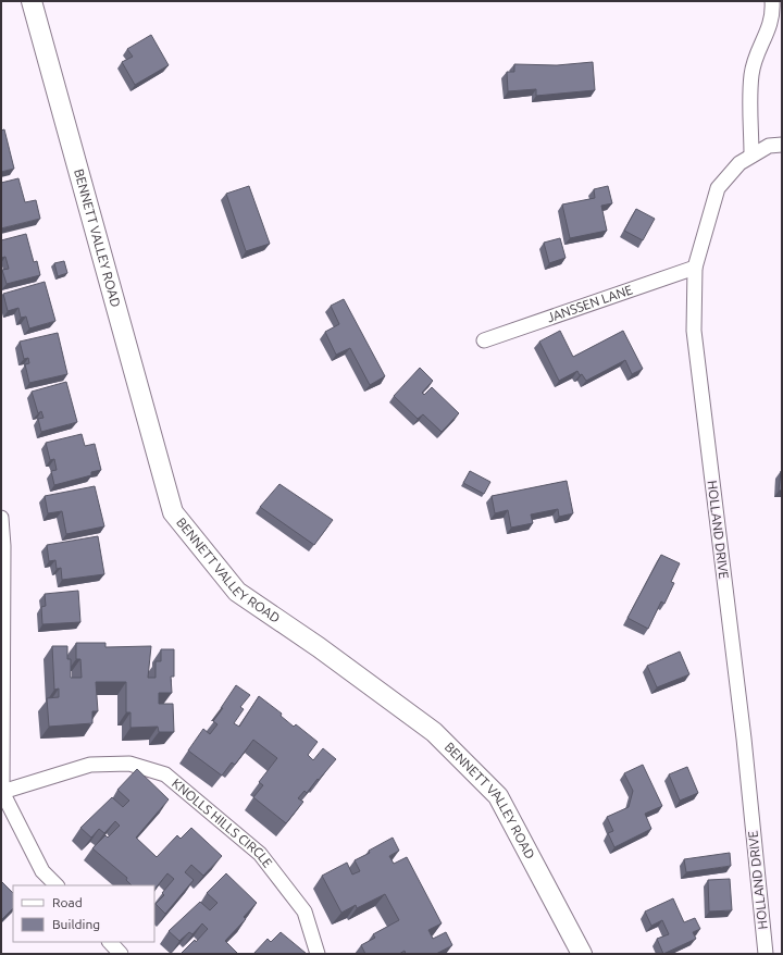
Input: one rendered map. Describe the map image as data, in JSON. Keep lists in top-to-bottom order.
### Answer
{
  "streets": {
    "street": [
      "BENNETT VALLEY ROAD",
      "JANSSEN LANE",
      "HOLLAND DRIVE",
      "KNOLLS HILLS CIRCLE"
    ]
  },
  "crossings": [
    ["JANSSEN LANE", "HOLLAND DRIVE"]
  ],
  "legend": ["Road", "Building"]
}
